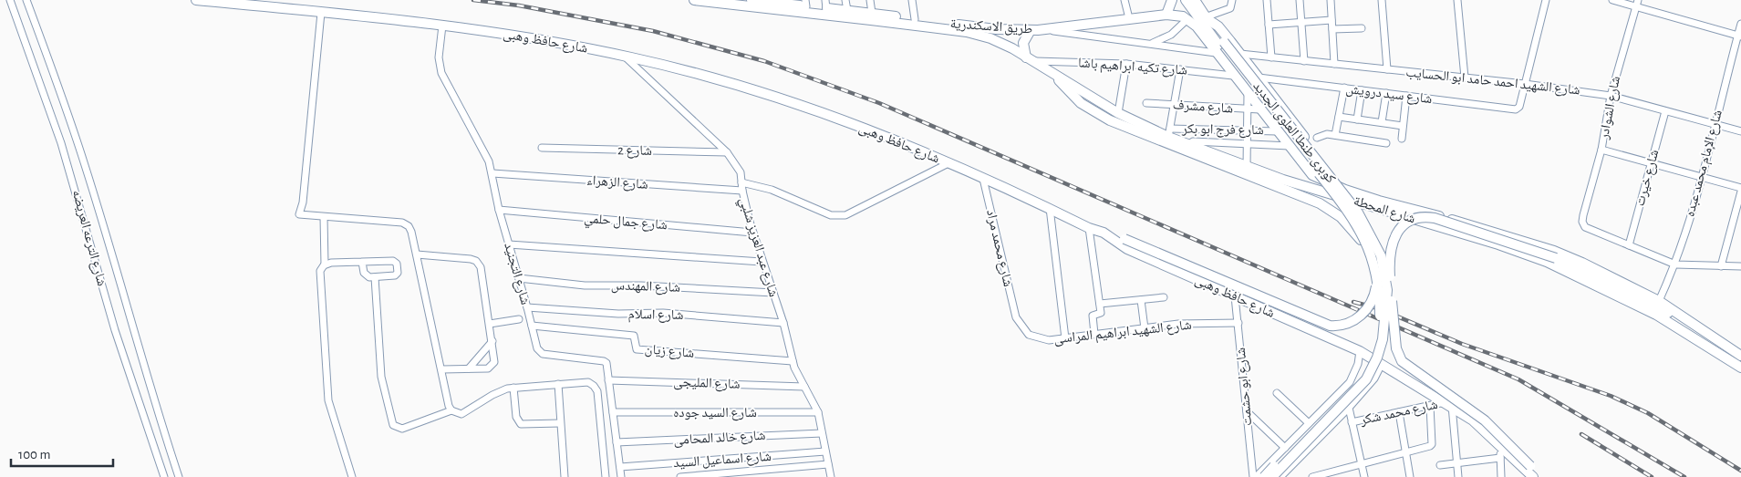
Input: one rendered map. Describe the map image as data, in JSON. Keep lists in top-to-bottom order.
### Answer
{
  "streets": {
    "main road": [
      "طريق الاسكندرية",
      "شارع حافظ وهبى",
      "كوبرى طنطا العلوى الجديد",
      "شارع المحطة"
    ],
    "street": [
      "شارع تكيه ابراهيم باشا",
      "شارع الشهيد احمد حامد ابو الحسايب",
      "شارع سيد درويش",
      "شارع مشرف",
      "شارع الشوادر",
      "شارع فرج ابو بكر",
      "شارع 2",
      "شارع الإمام محمد عبده",
      "شارع خيرت",
      "شارع الزهراء",
      "شارع جمال حلمي",
      "شارع الترعه العريضه",
      "شارع عبد العزيز شلبي",
      "شارع محمد مراد",
      "شارع التجنيد",
      "شارع المهندس",
      "شارع اسلام",
      "شارع الشهيد ابراهيم المراسى",
      "شارع زيان",
      "شارع المليجى",
      "شارع ابو حشمت",
      "شارع السيد جوده",
      "شارع محمد شكر",
      "شارع خالد المحامى",
      "شارع اسماعيل السيد"
    ]
  },
  "crossings": [
    ["طريق الاسكندرية", "شارع تكيه ابراهيم باشا"],
    ["طريق الاسكندرية", "شارع المحطة"],
    ["شارع حافظ وهبى", "شارع عبد العزيز شلبي"],
    ["شارع حافظ وهبى", "شارع محمد مراد"],
    ["شارع حافظ وهبى", "شارع التجنيد"],
    ["شارع حافظ وهبى", "شارع ابو حشمت"],
    ["شارع حافظ وهبى", "شارع محمد شكر"],
    ["شارع تكيه ابراهيم باشا", "شارع المحطة"],
    ["شارع الشهيد احمد حامد ابو الحسايب", "شارع سيد درويش"],
    ["شارع الشهيد احمد حامد ابو الحسايب", "شارع الشوادر"],
    ["شارع الشهيد احمد حامد ابو الحسايب", "شارع الإمام محمد عبده"],
    ["شارع الشهيد احمد حامد ابو الحسايب", "شارع خيرت"],
    ["شارع الشوادر", "شارع خيرت"],
    ["شارع فرج ابو بكر", "شارع المحطة"],
    ["شارع 2", "شارع عبد العزيز شلبي"],
    ["شارع الإمام محمد عبده", "شارع المحطة"],
    ["شارع الزهراء", "شارع عبد العزيز شلبي"],
    ["شارع الزهراء", "شارع التجنيد"],
    ["شارع جمال حلمي", "شارع عبد العزيز شلبي"],
    ["شارع جمال حلمي", "شارع التجنيد"],
    ["شارع عبد العزيز شلبي", "شارع المهندس"],
    ["شارع عبد العزيز شلبي", "شارع اسلام"],
    ["شارع عبد العزيز شلبي", "شارع زيان"],
    ["شارع عبد العزيز شلبي", "شارع المليجى"],
    ["شارع عبد العزيز شلبي", "شارع السيد جوده"],
    ["شارع عبد العزيز شلبي", "شارع خالد المحامى"],
    ["شارع عبد العزيز شلبي", "شارع اسماعيل السيد"],
    ["شارع محمد مراد", "شارع الشهيد ابراهيم المراسى"],
    ["شارع التجنيد", "شارع المهندس"],
    ["شارع التجنيد", "شارع اسلام"],
    ["شارع التجنيد", "شارع زيان"],
    ["شارع التجنيد", "شارع المليجى"],
    ["شارع التجنيد", "شارع السيد جوده"],
    ["شارع التجنيد", "شارع خالد المحامى"],
    ["شارع التجنيد", "شارع اسماعيل السيد"],
    ["شارع الشهيد ابراهيم المراسى", "شارع ابو حشمت"]
  ],
  "scale_bar": "100 m"
}
